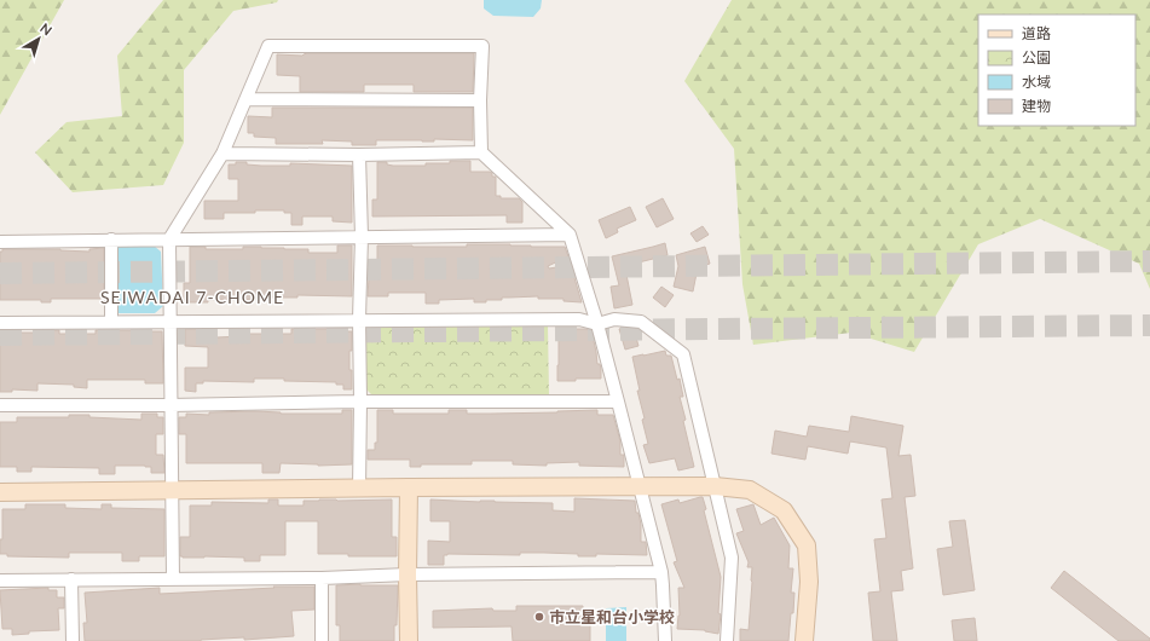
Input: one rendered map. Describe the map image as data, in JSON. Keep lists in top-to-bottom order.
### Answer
{
  "districts": ["SEIWADAI 7-CHOME"],
  "places": ["市立星和台小学校"],
  "legend": [
    "道路",
    "公園",
    "水域",
    "建物"
  ],
  "north": "top right"
}
